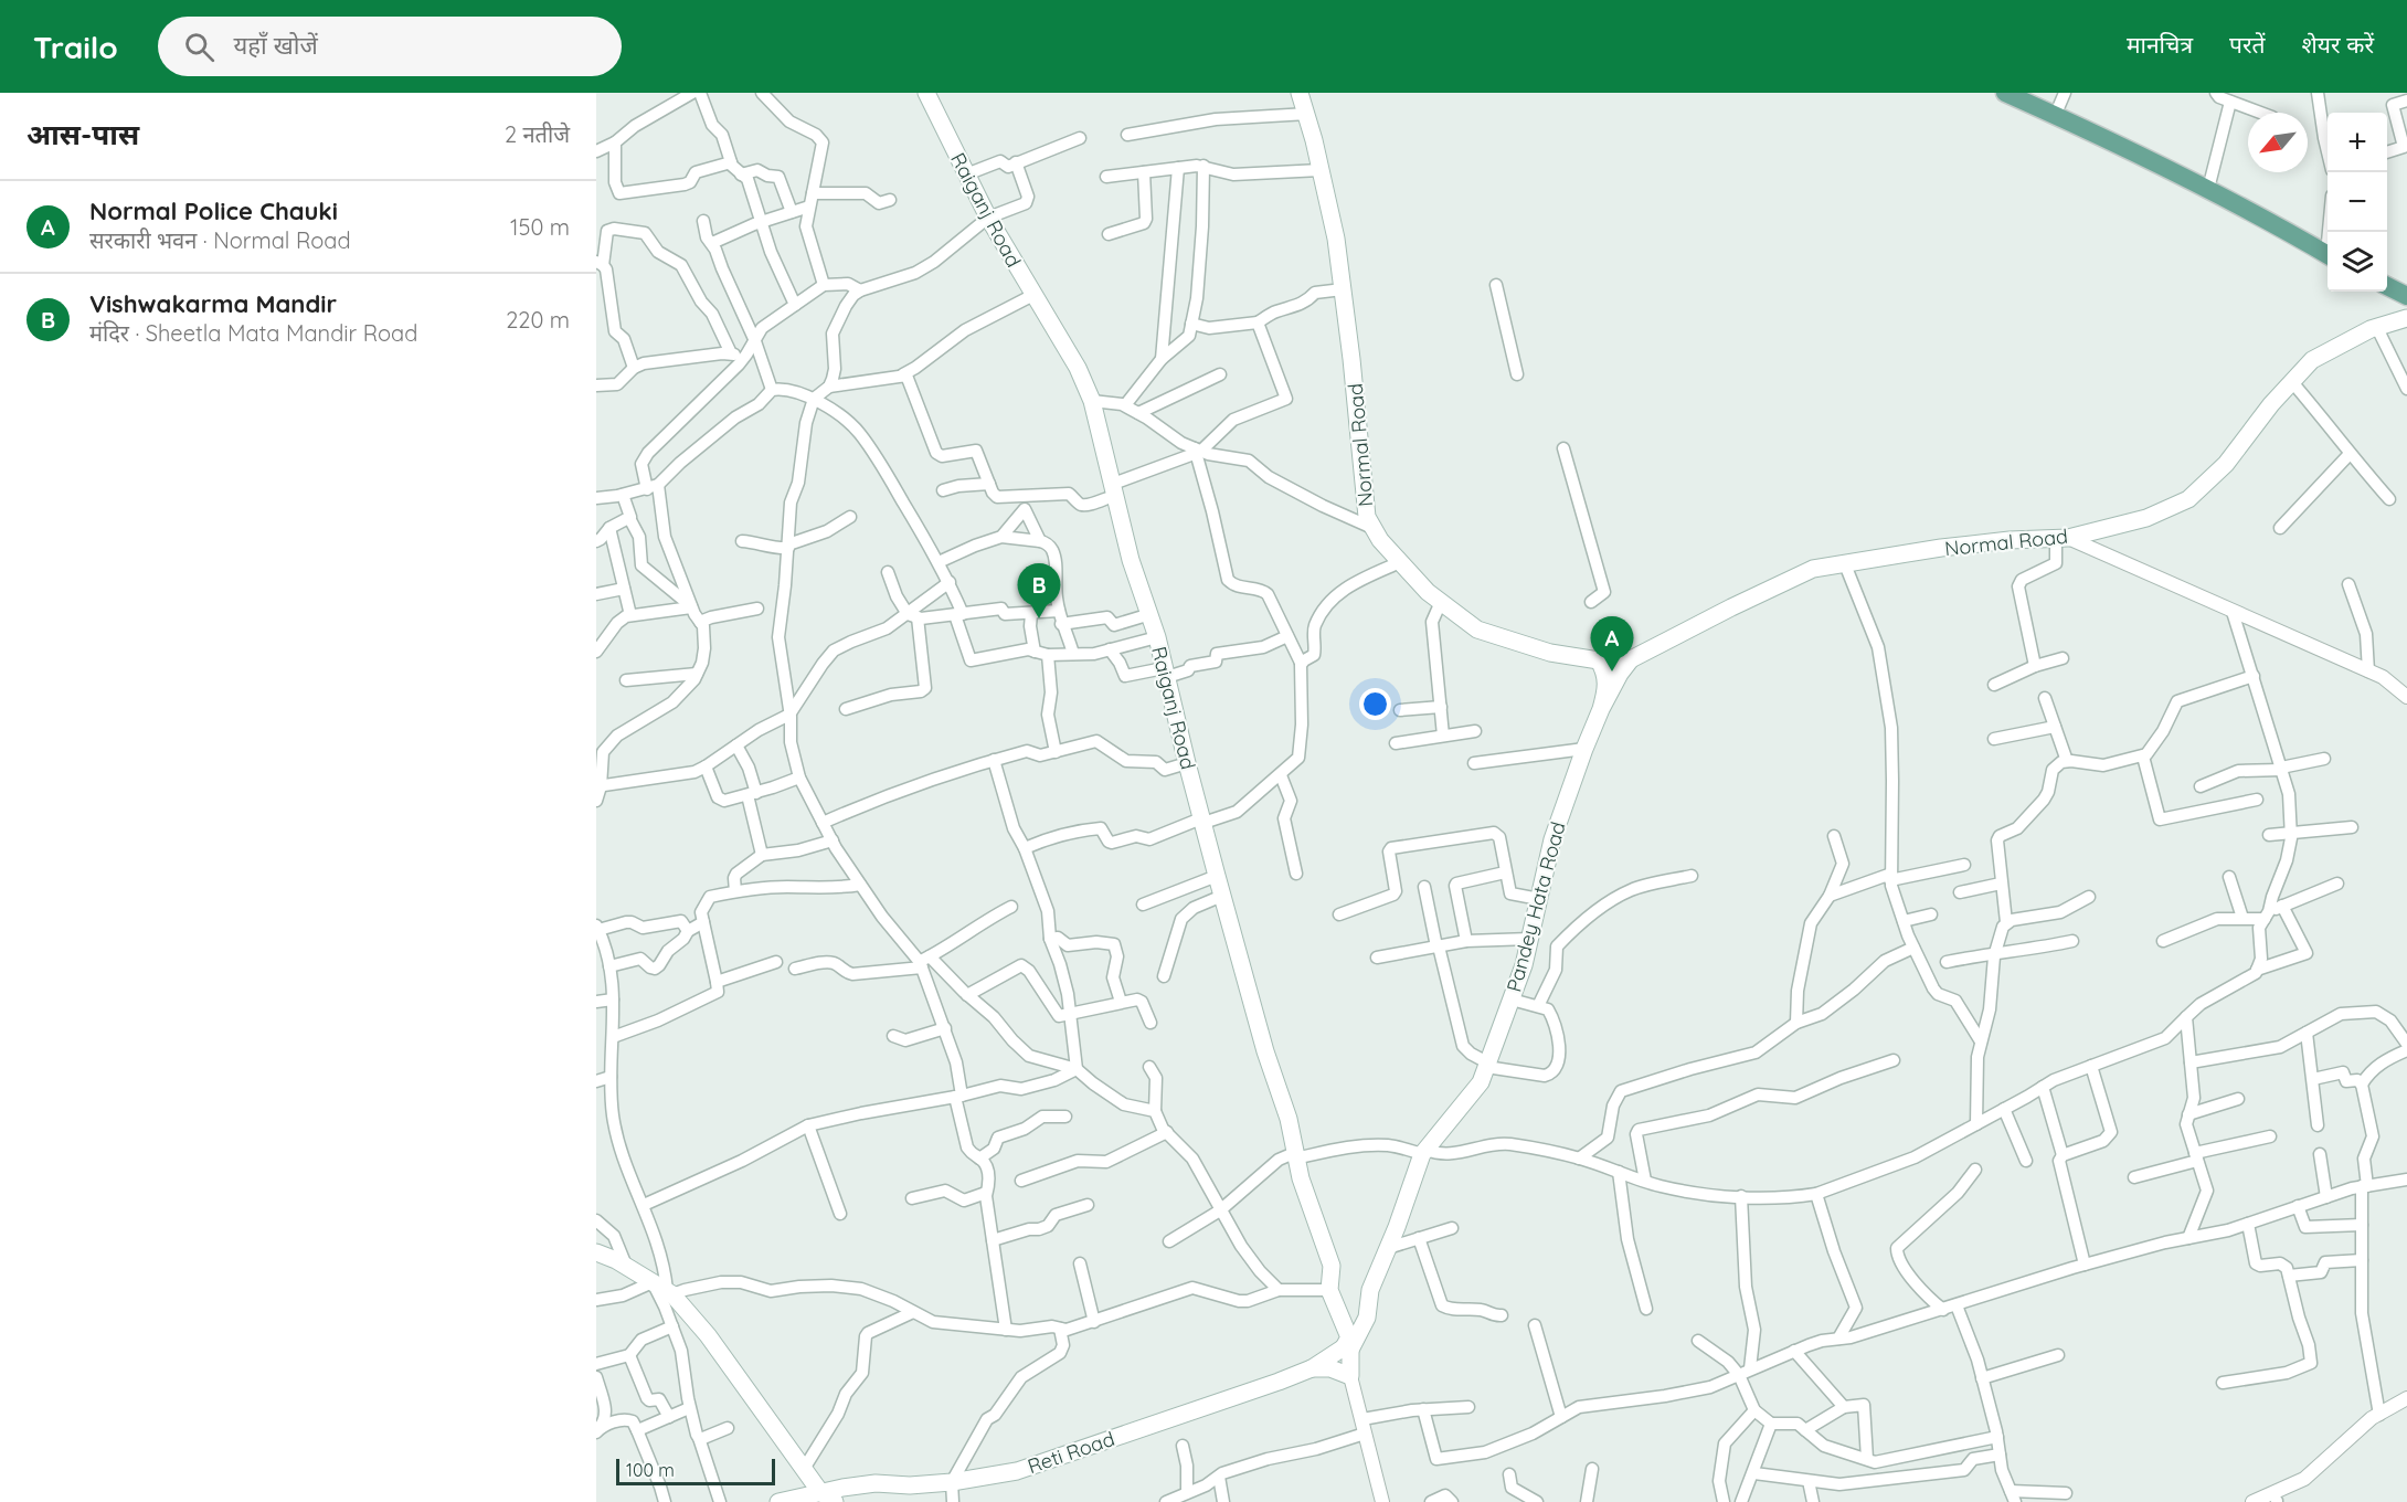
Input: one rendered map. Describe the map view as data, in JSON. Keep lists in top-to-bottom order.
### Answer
{
  "streets": {
    "main road": [
      "Raiganj Road",
      "Normal Road",
      "Pandey Hata Road",
      "Reti Road"
    ]
  },
  "crossings": [
    ["Raiganj Road", "Pandey Hata Road"],
    ["Raiganj Road", "Reti Road"],
    ["Pandey Hata Road", "Reti Road"]
  ],
  "scale_bar": "100 m",
  "north": "bottom left",
  "page": {
    "header": "Trailo",
    "search": "यहाँ खोजें",
    "nav": ["मानचित्र", "परतें", "शेयर करें"],
    "heading": ["आस-पास", "2 नतीजे"],
    "map_buttons": ["+", "−"],
    "list": [
      {
        "mark": "A",
        "name": "Normal Police Chauki",
        "note": "सरकारी भवन · Normal Road",
        "value": "150 m"
      },
      {
        "mark": "B",
        "name": "Vishwakarma Mandir",
        "note": "मंदिर · Sheetla Mata Mandir Road",
        "value": "220 m"
      }
    ],
    "pins": ["B", "A"],
    "scale": "100 m"
  }
}
